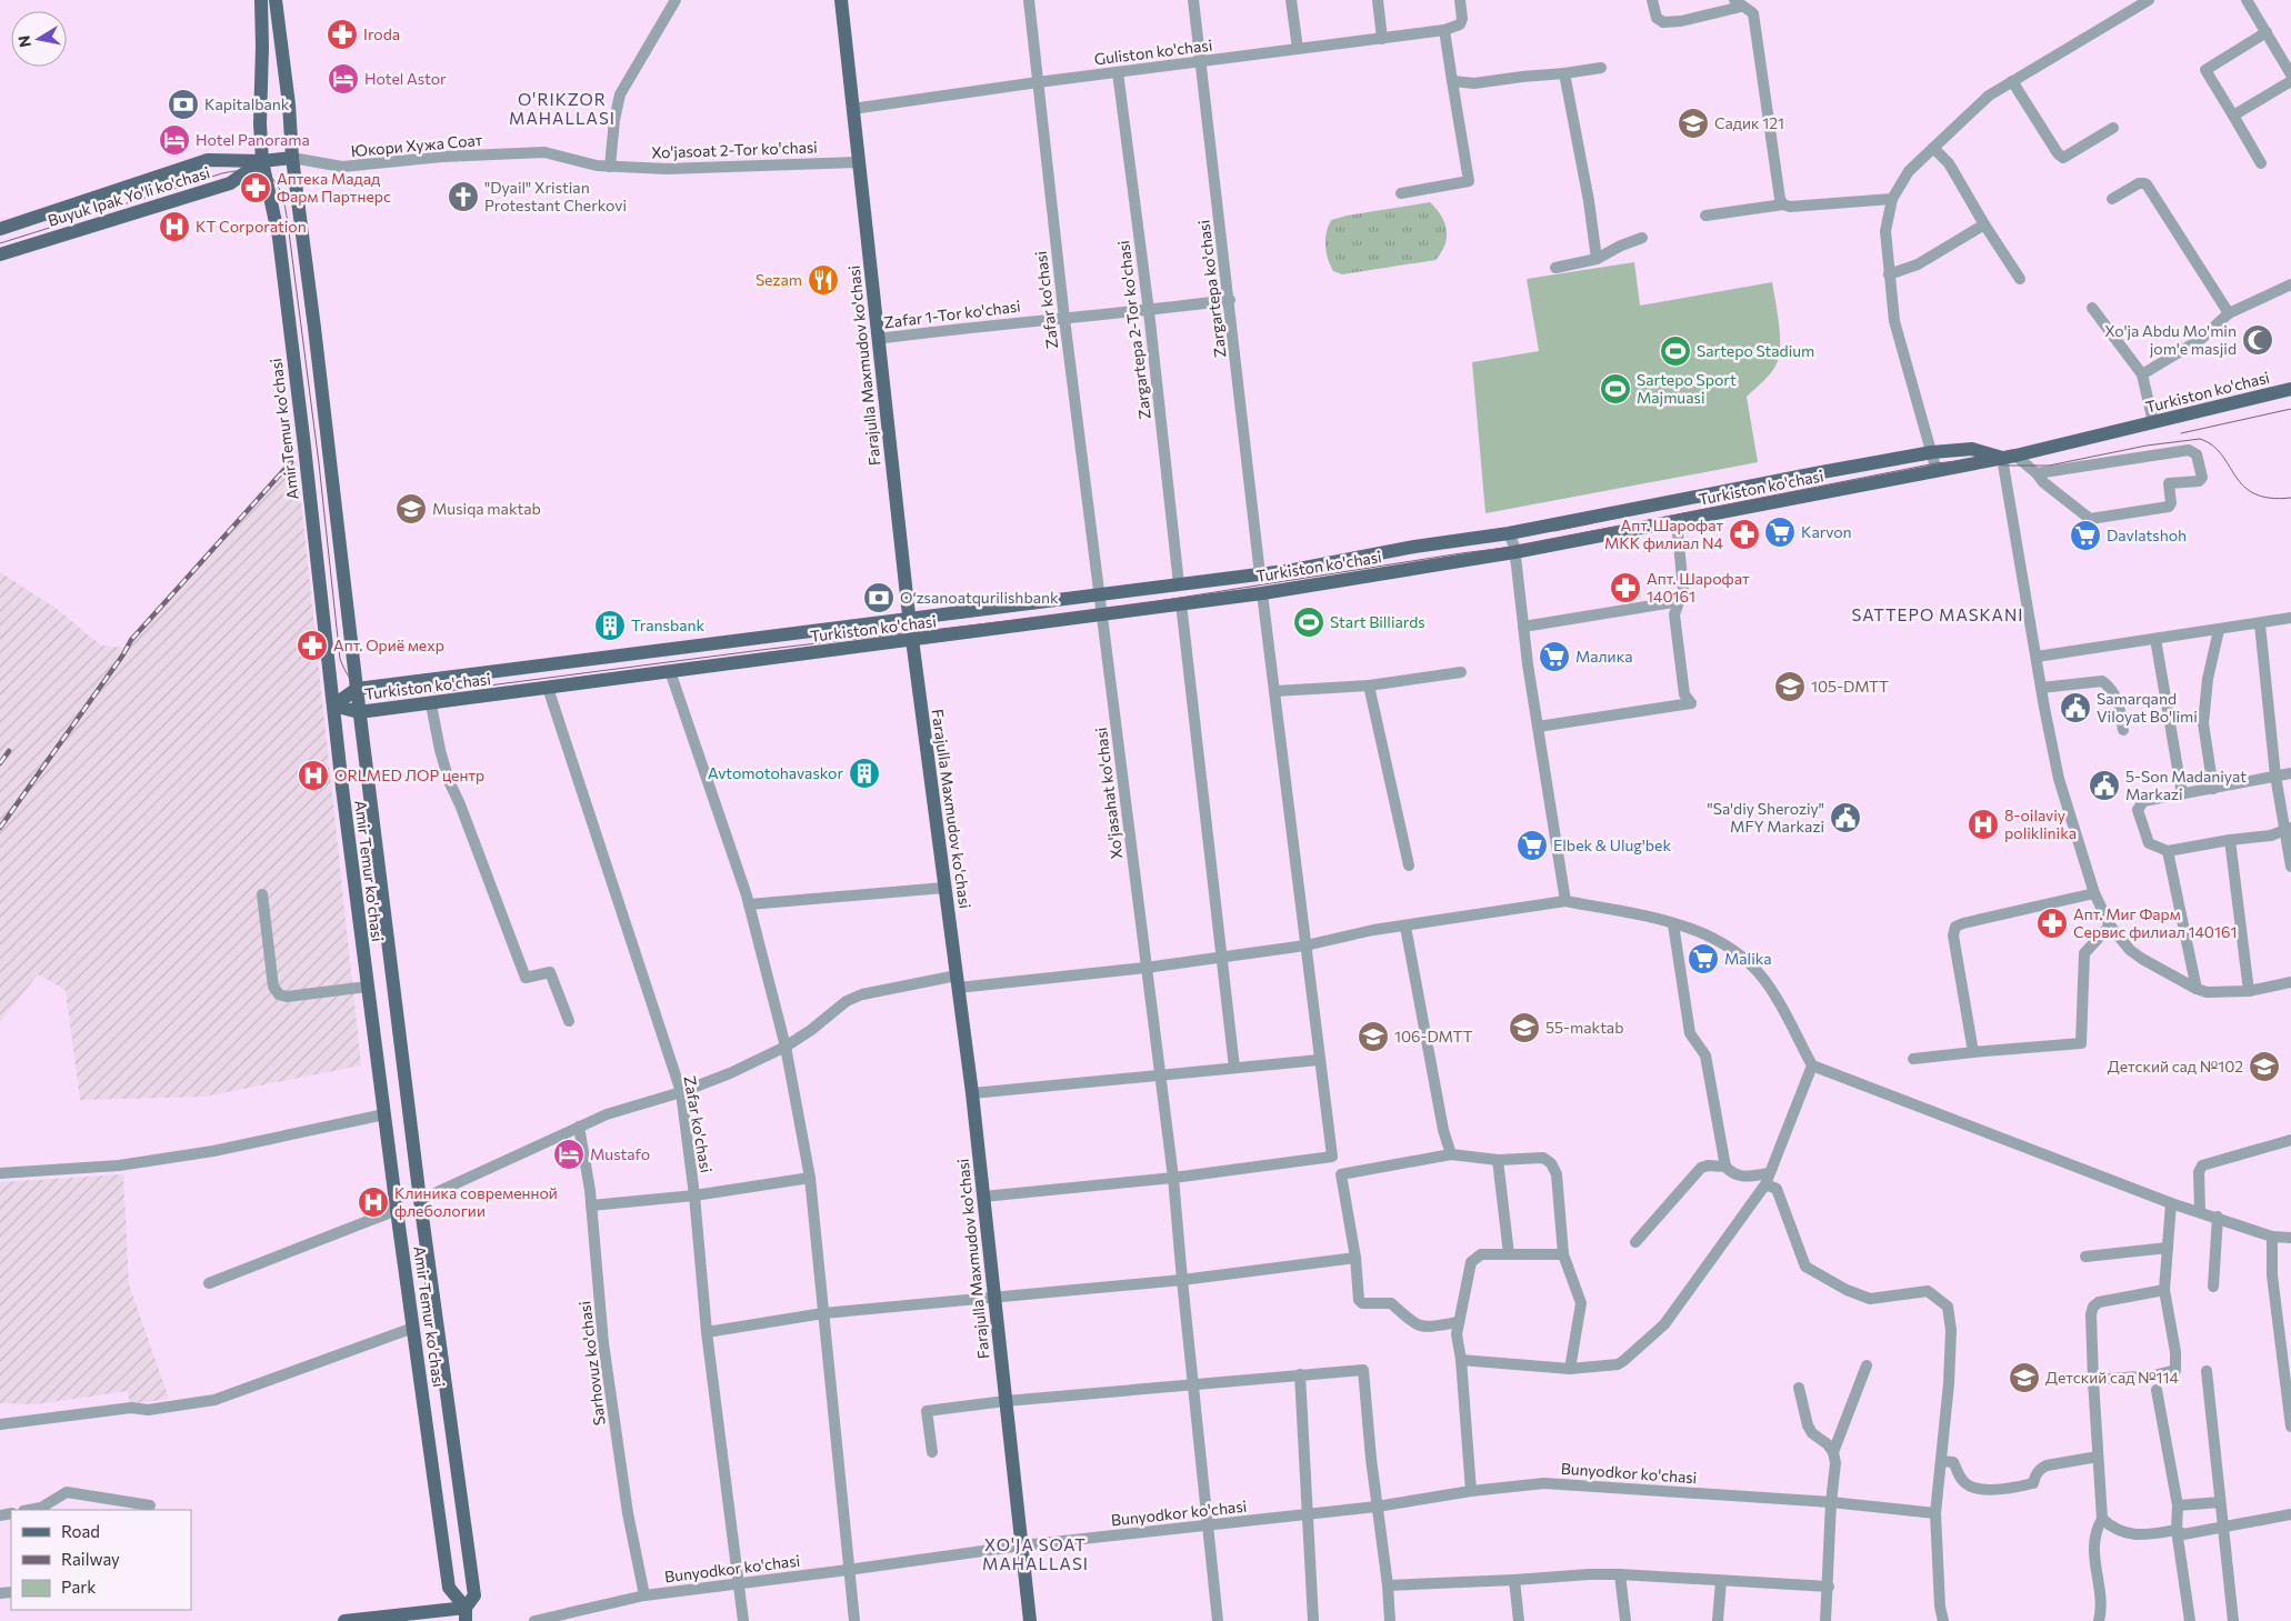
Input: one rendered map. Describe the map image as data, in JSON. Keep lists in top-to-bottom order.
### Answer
{
  "streets": {
    "main road": [
      "Buyuk Ipak Yo'li ko'chasi",
      "Farajulla Maxmudov ko'chasi",
      "Turkiston ko'chasi",
      "Amir Temur ko'chasi"
    ],
    "street": [
      "Guliston ko'chasi",
      "Юкори Хужа Соат",
      "Xo'jasoat 2-Tor ko'chasi",
      "Zargartepa ko'chasi",
      "Zafar ko'chasi",
      "Zafar 1-Tor ko'chasi",
      "Zargartepa 2-Tor ko'chasi",
      "Xo'jasahat ko'chasi",
      "Sarhovuz ko'chasi",
      "Bunyodkor ko'chasi"
    ]
  },
  "crossings": [
    ["Guliston ko'chasi", "Zargartepa ko'chasi"],
    ["Guliston ko'chasi", "Zafar ko'chasi"],
    ["Guliston ko'chasi", "Zargartepa 2-Tor ko'chasi"],
    ["Guliston ko'chasi", "Farajulla Maxmudov ko'chasi"],
    ["Юкори Хужа Соат", "Xo'jasoat 2-Tor ko'chasi"],
    ["Юкори Хужа Соат", "Buyuk Ipak Yo'li ko'chasi"],
    ["Юкори Хужа Соат", "Amir Temur ko'chasi"],
    ["Xo'jasoat 2-Tor ko'chasi", "Farajulla Maxmudov ko'chasi"],
    ["Buyuk Ipak Yo'li ko'chasi", "Amir Temur ko'chasi"],
    ["Zargartepa ko'chasi", "Zafar 1-Tor ko'chasi"],
    ["Zargartepa ko'chasi", "Turkiston ko'chasi"],
    ["Zafar ko'chasi", "Zafar 1-Tor ko'chasi"],
    ["Zafar ko'chasi", "Turkiston ko'chasi"],
    ["Zafar ko'chasi", "Xo'jasahat ko'chasi"],
    ["Zafar ko'chasi", "Bunyodkor ko'chasi"],
    ["Zafar 1-Tor ko'chasi", "Zargartepa 2-Tor ko'chasi"],
    ["Zafar 1-Tor ko'chasi", "Farajulla Maxmudov ko'chasi"],
    ["Zargartepa 2-Tor ko'chasi", "Turkiston ko'chasi"],
    ["Farajulla Maxmudov ko'chasi", "Turkiston ko'chasi"],
    ["Farajulla Maxmudov ko'chasi", "Bunyodkor ko'chasi"],
    ["Turkiston ko'chasi", "Amir Temur ko'chasi"],
    ["Turkiston ko'chasi", "Xo'jasahat ko'chasi"],
    ["Xo'jasahat ko'chasi", "Bunyodkor ko'chasi"],
    ["Sarhovuz ko'chasi", "Bunyodkor ko'chasi"]
  ],
  "districts": ["O'RIKZOR MAHALLASI", "SATTEPO MASKANI", "XO'JA SOAT MAHALLASI"],
  "places": {
    "pharmacy": [
      "Iroda",
      "Аптека Мадад Фарм Партнерс",
      "Апт. Шарофат МКК филиал N4",
      "Апт. Шарофат 140161",
      "Апт. Ориё мехр",
      "Апт. Миг Фарм Сервис филиал 140161"
    ],
    "hotel": ["Hotel Astor", "Hotel Panorama", "Mustafo"],
    "bank": ["Kapitalbank", "Oʻzsanoatqurilishbank"],
    "school or university": [
      "Садик 121",
      "Musiqa maktab",
      "105-DMTT",
      "55-maktab",
      "106-DMTT",
      "Детский сад №102",
      "Детский сад №114"
    ],
    "church": ["\"Dyail\" Xristian Protestant Cherkovi"],
    "hospital": [
      "KT Corporation",
      "ORLMED ЛОР центр",
      "8-oilaviy poliklinika",
      "Клиника современной флебологии"
    ],
    "restaurant": ["Sezam"],
    "mosque": ["Xo'ja Abdu Mo'min jom'e masjid"],
    "sports": ["Sartepo Stadium", "Sartepo Sport Majmuasi", "Start Billiards"],
    "supermarket": [
      "Karvon",
      "Davlatshoh",
      "Малика",
      "Elbek & Ulug'bek",
      "Malika"
    ],
    "building": ["Transbank", "Avtomotohavaskor"],
    "public building": ["Samarqand Viloyat Bo'limi", "5-Son Madaniyat Markazi", "\"Sa'diy Sheroziy\" MFY Markazi"]
  },
  "legend": ["Road", "Railway", "Park"],
  "north": "left"
}
